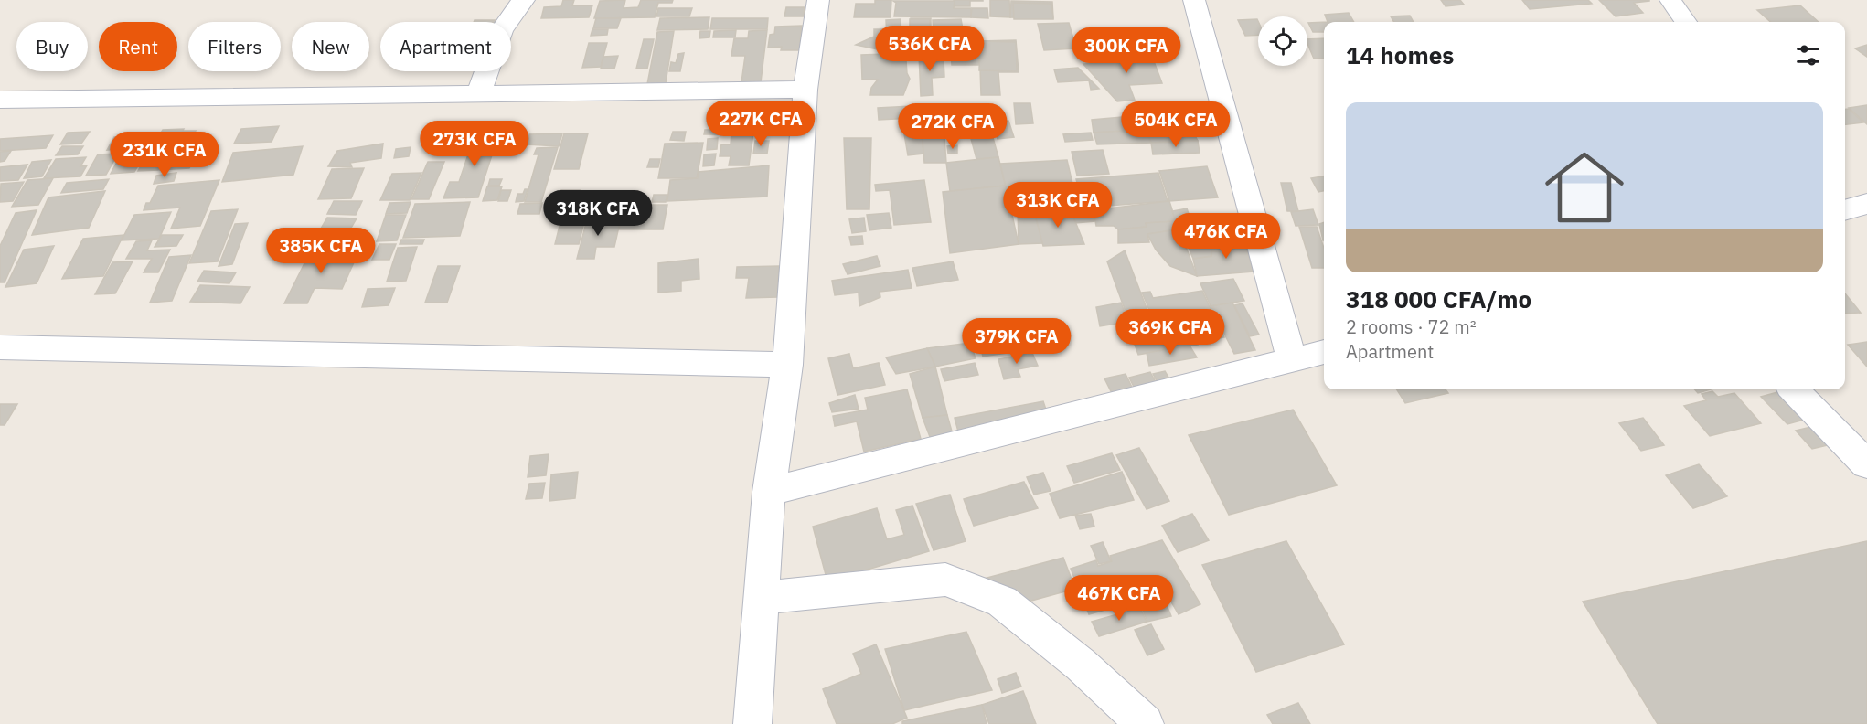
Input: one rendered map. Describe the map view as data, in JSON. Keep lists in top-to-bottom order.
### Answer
{
  "page": {
    "chip": [
      "Buy",
      "Rent",
      "Filters",
      "New",
      "Apartment"
    ],
    "heading": "14 homes",
    "price": [
      "536K CFA",
      "300K CFA",
      "227K CFA",
      "504K CFA",
      "272K CFA",
      "273K CFA",
      "231K CFA",
      "313K CFA",
      "318K CFA",
      "476K CFA",
      "385K CFA",
      "369K CFA",
      "379K CFA",
      "467K CFA"
    ],
    "list": [
      {
        "name": "318 000 CFA/mo",
        "note": "2 rooms · 72 m² · Apartment"
      }
    ]
  }
}
